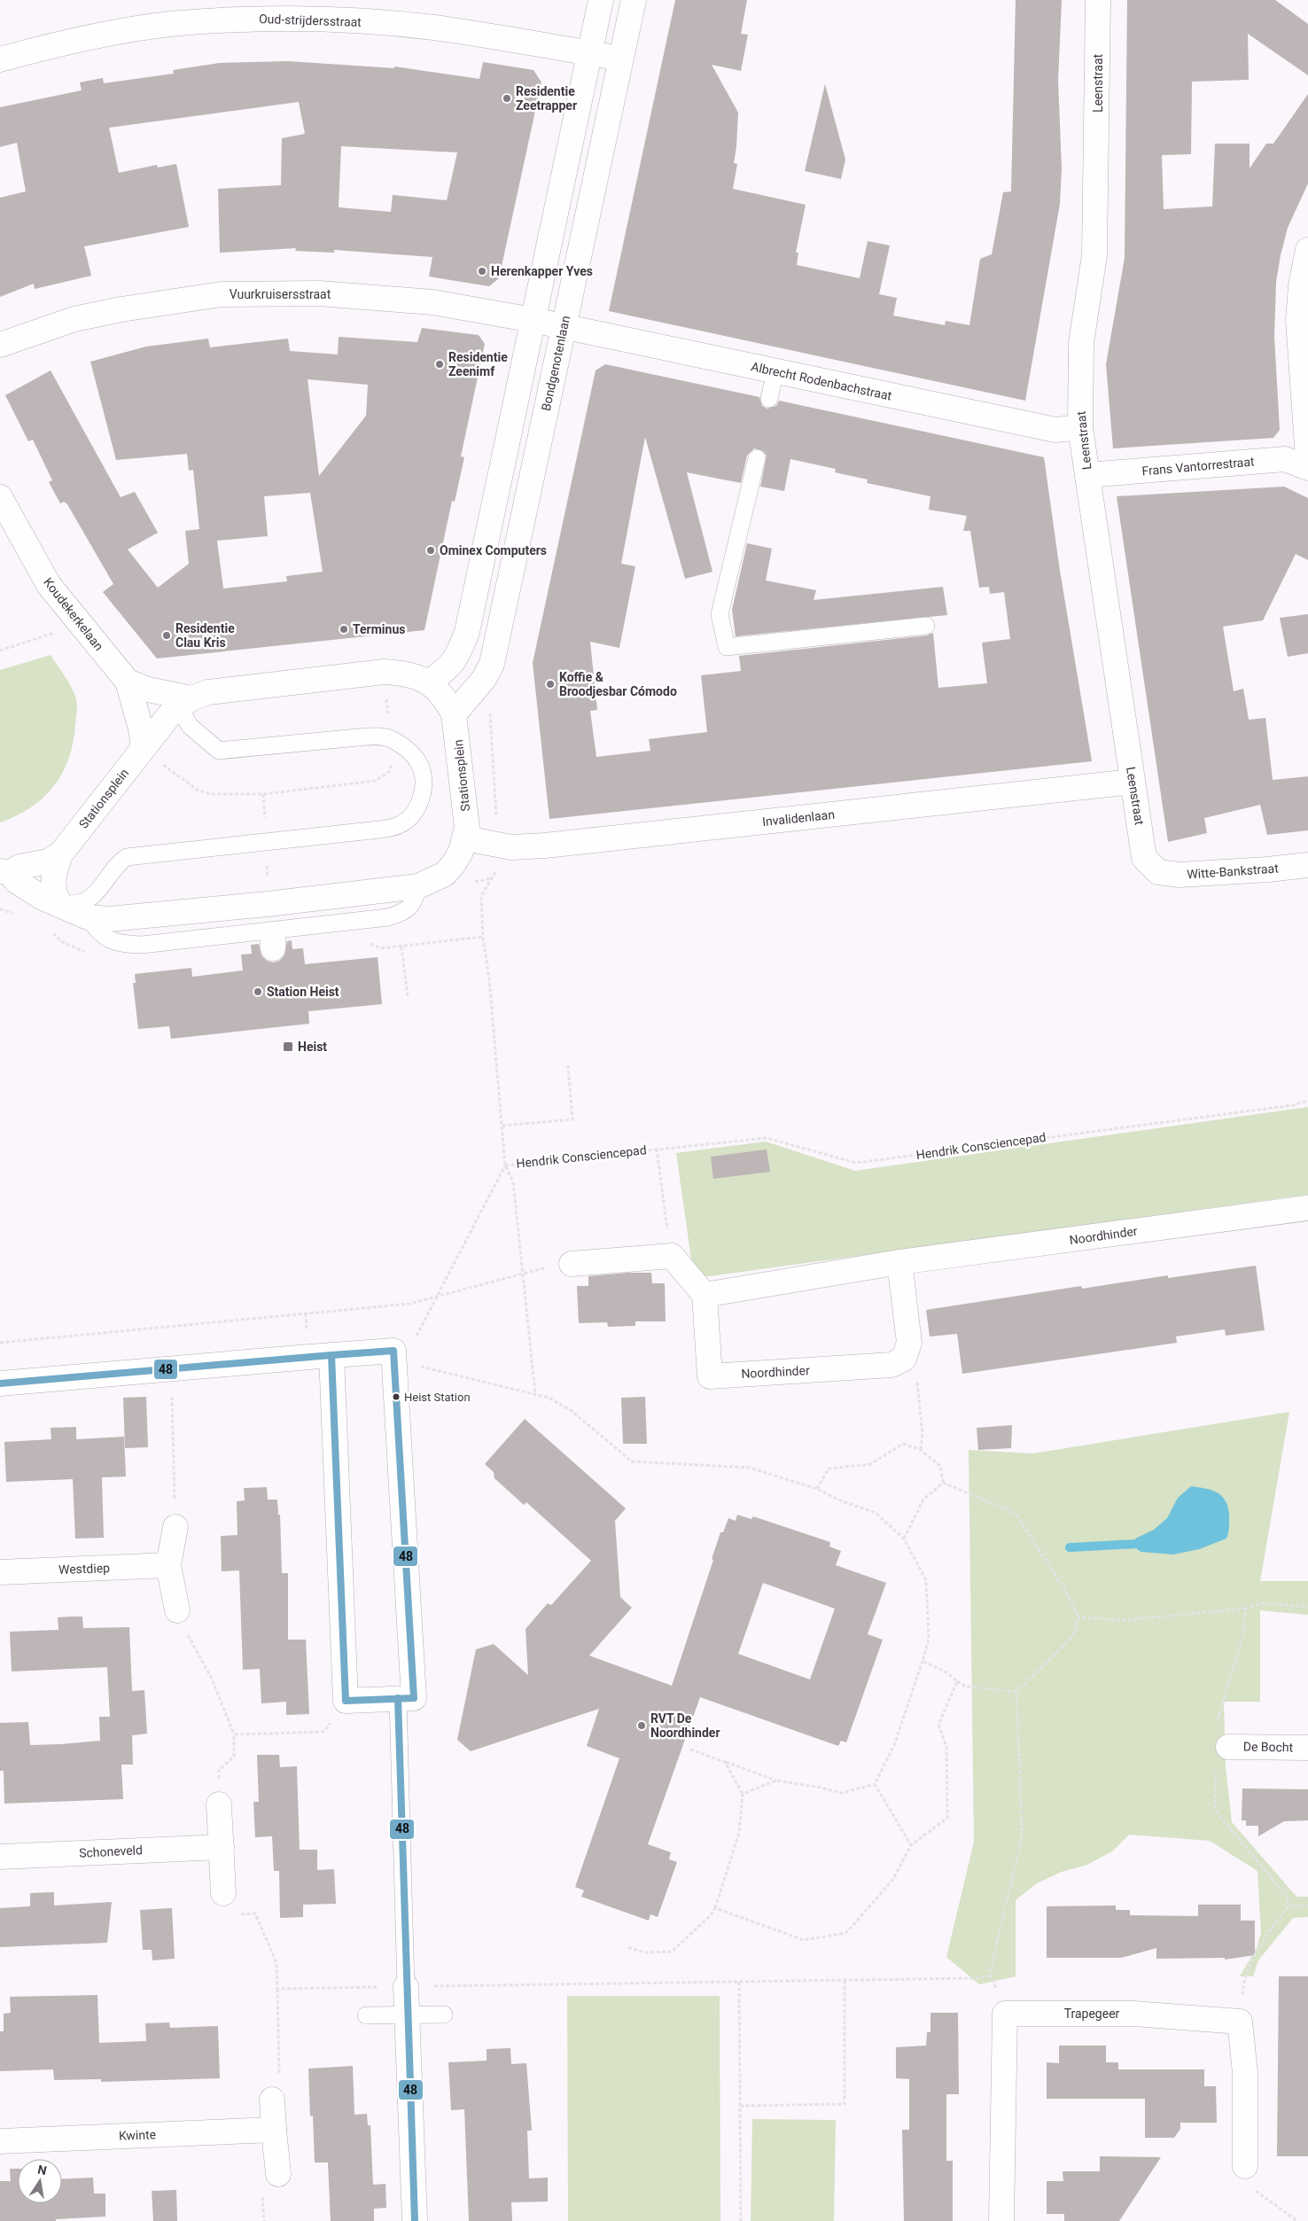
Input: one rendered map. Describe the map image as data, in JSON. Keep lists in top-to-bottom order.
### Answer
{
  "streets": {
    "street": [
      "Oud-strijdersstraat",
      "Leenstraat",
      "Vuurkruisersstraat",
      "Bondgenotenlaan",
      "Albrecht Rodenbachstraat",
      "Frans Vantorrestraat",
      "Koudekerkelaan",
      "Stationsplein",
      "Invalidenlaan",
      "Witte-Bankstraat",
      "Noordhinder",
      "Westdiep",
      "De Bocht",
      "Schoneveld",
      "Trapegeer",
      "Kwinte"
    ],
    "path": ["Hendrik Consciencepad"]
  },
  "crossings": [
    ["Oud-strijdersstraat", "Bondgenotenlaan"],
    ["Leenstraat", "Albrecht Rodenbachstraat"],
    ["Leenstraat", "Frans Vantorrestraat"],
    ["Leenstraat", "Invalidenlaan"],
    ["Leenstraat", "Witte-Bankstraat"],
    ["Vuurkruisersstraat", "Bondgenotenlaan"],
    ["Vuurkruisersstraat", "Albrecht Rodenbachstraat"],
    ["Bondgenotenlaan", "Albrecht Rodenbachstraat"],
    ["Bondgenotenlaan", "Stationsplein"],
    ["Koudekerkelaan", "Stationsplein"],
    ["Stationsplein", "Invalidenlaan"]
  ],
  "places": {
    "other": [
      "Residentie Zeetrapper",
      "Herenkapper Yves",
      "Residentie Zeenimf",
      "Ominex Computers",
      "Terminus",
      "Residentie Clau Kris",
      "Koffie & Broodjesbar Cómodo",
      "Station Heist",
      "Heist Station",
      "RVT De Noordhinder"
    ],
    "transit": ["Heist"]
  },
  "lines": ["transit line 48"],
  "north": "top"
}
